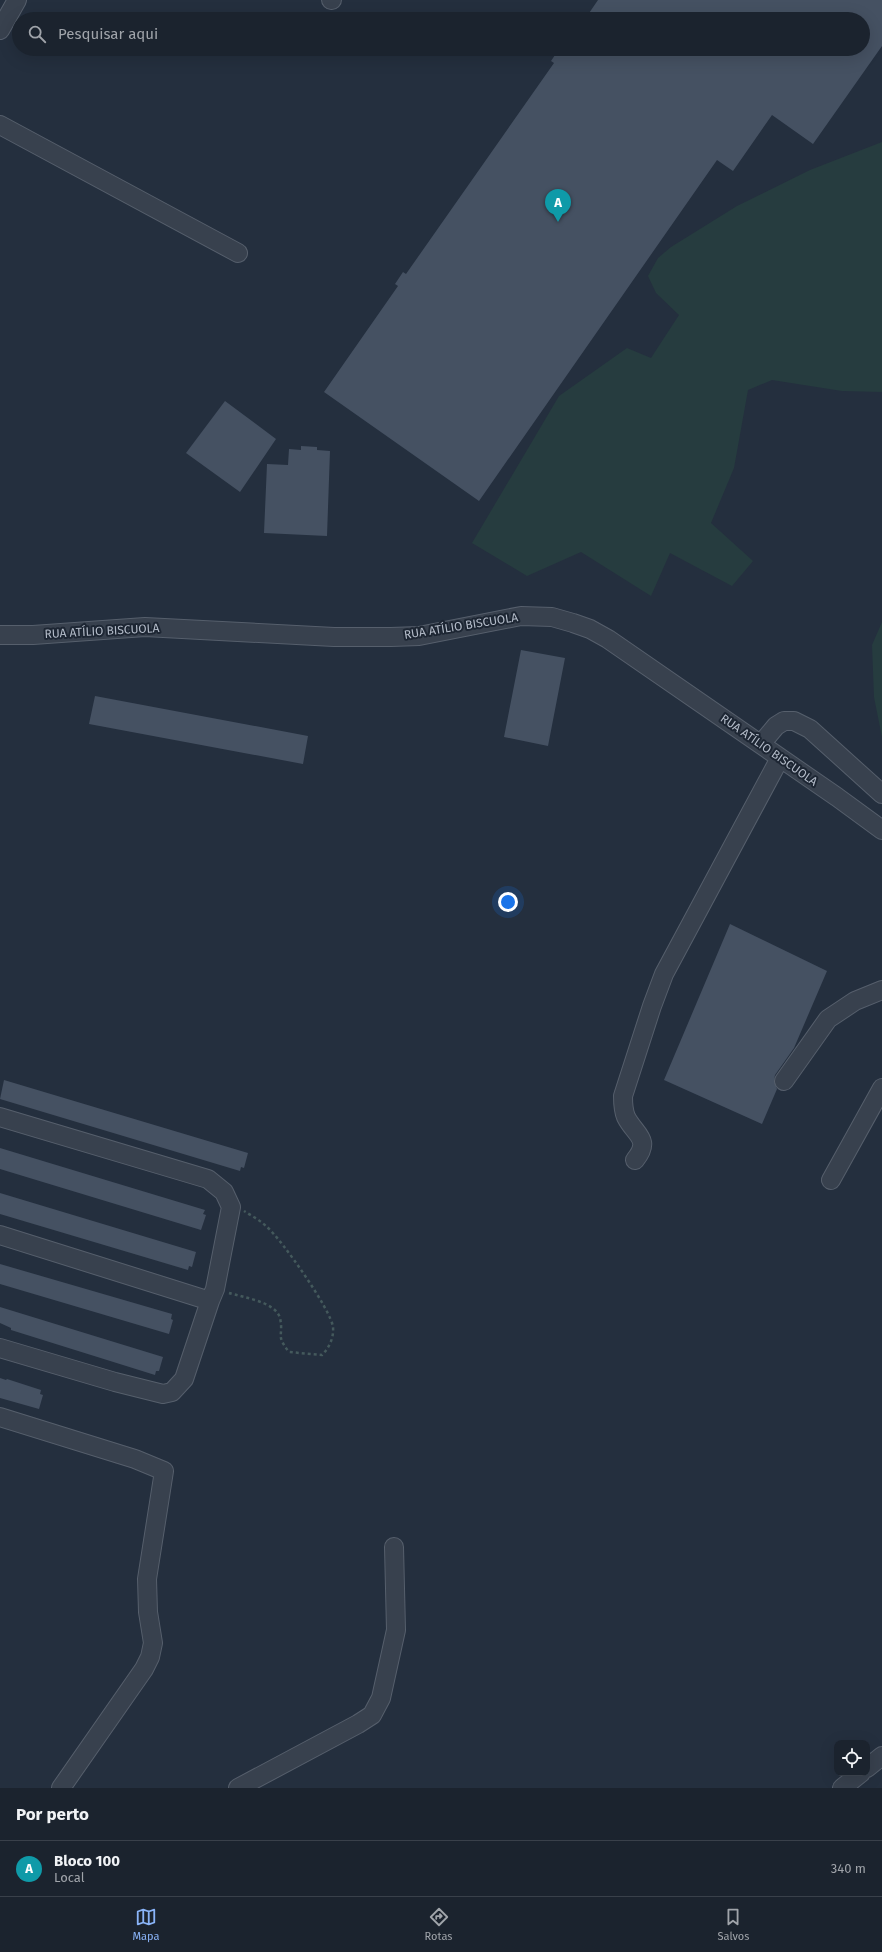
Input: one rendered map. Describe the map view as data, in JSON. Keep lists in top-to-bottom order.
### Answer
{
  "streets": {
    "street": ["RUA ATÍLIO BISCUOLA"]
  },
  "page": {
    "search": "Pesquisar aqui",
    "pins": "A",
    "heading": "Por perto",
    "list": [
      {
        "mark": "A",
        "name": "Bloco 100",
        "note": "Local",
        "value": "340 m"
      }
    ],
    "nav": ["Mapa", "Rotas", "Salvos"]
  }
}
